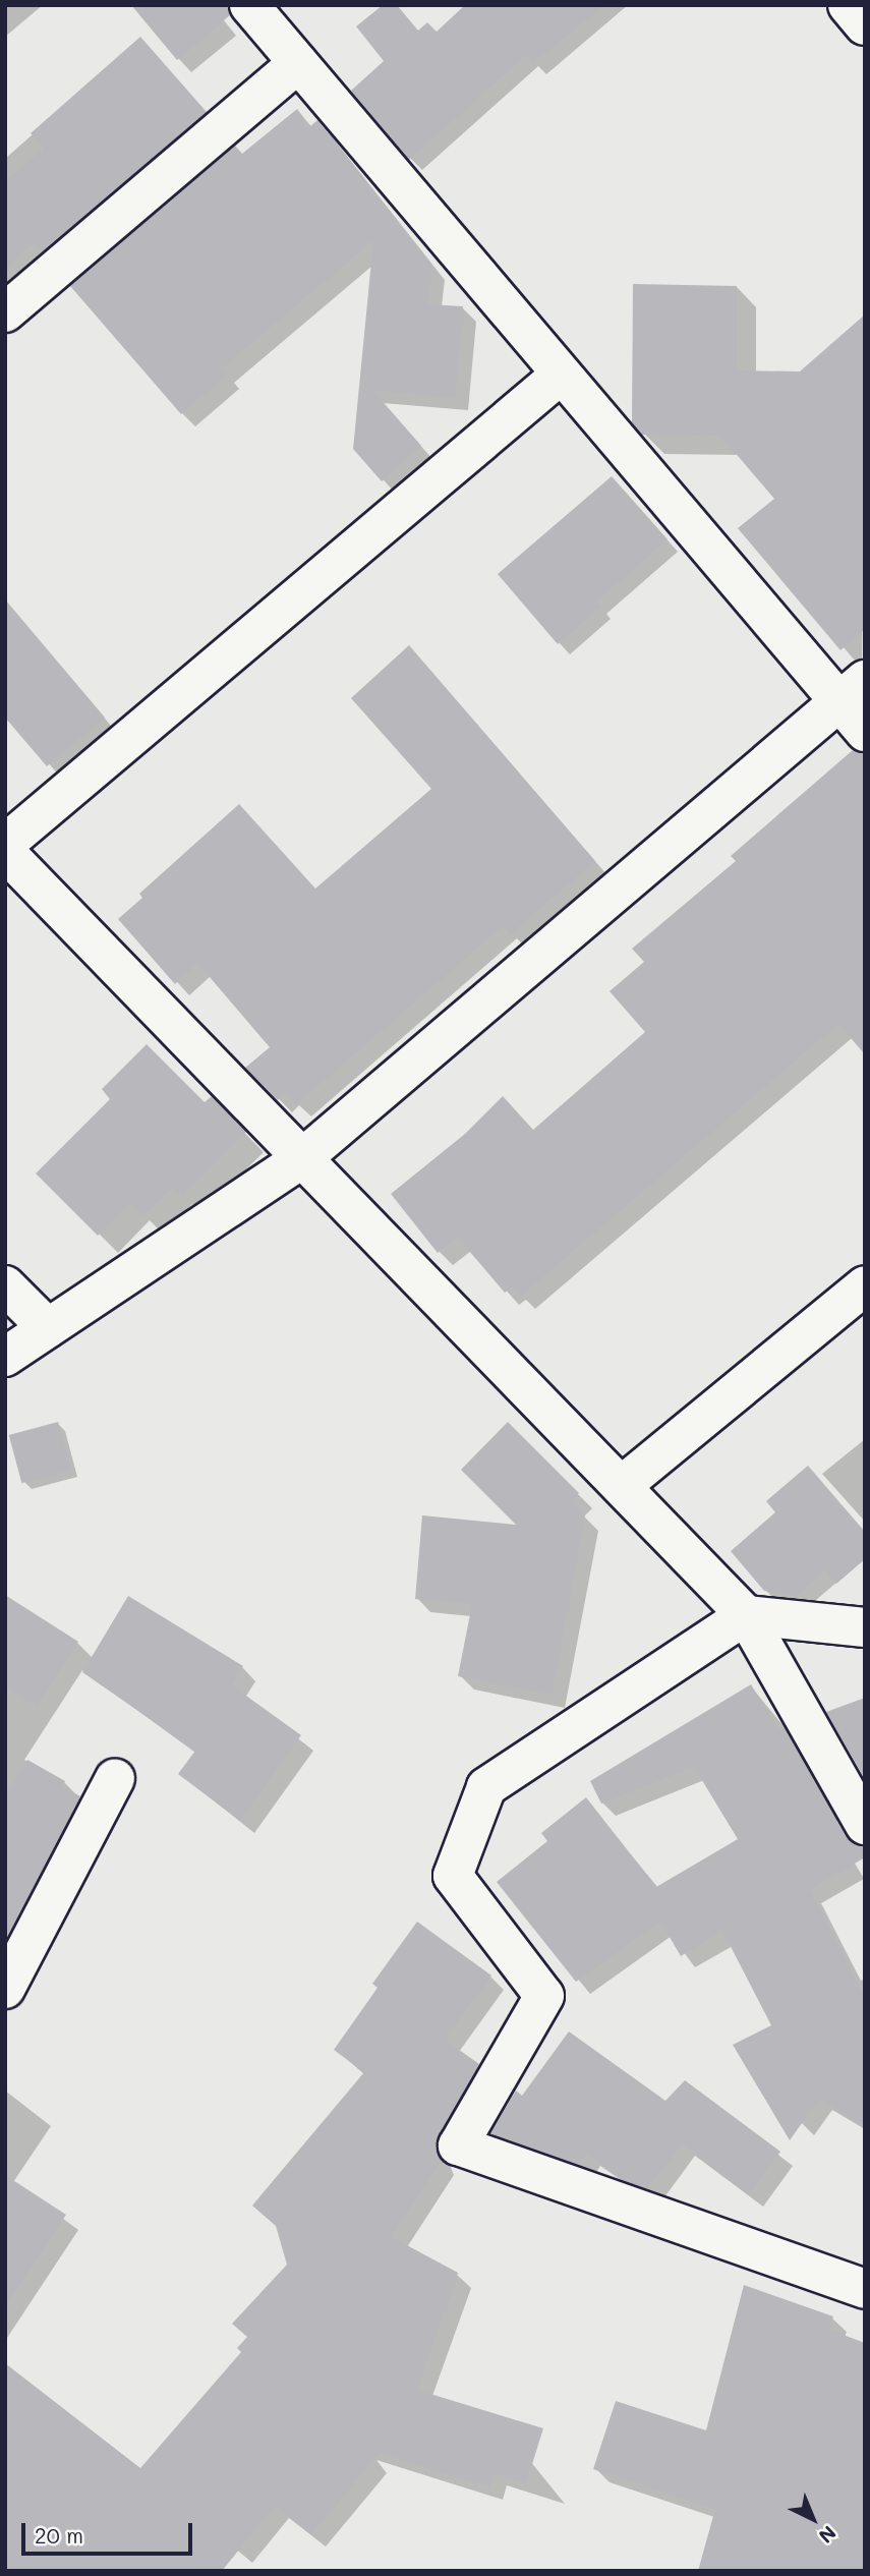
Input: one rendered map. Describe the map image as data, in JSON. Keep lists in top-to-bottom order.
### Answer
{
  "scale_bar": "20 m",
  "north": "bottom right"
}
